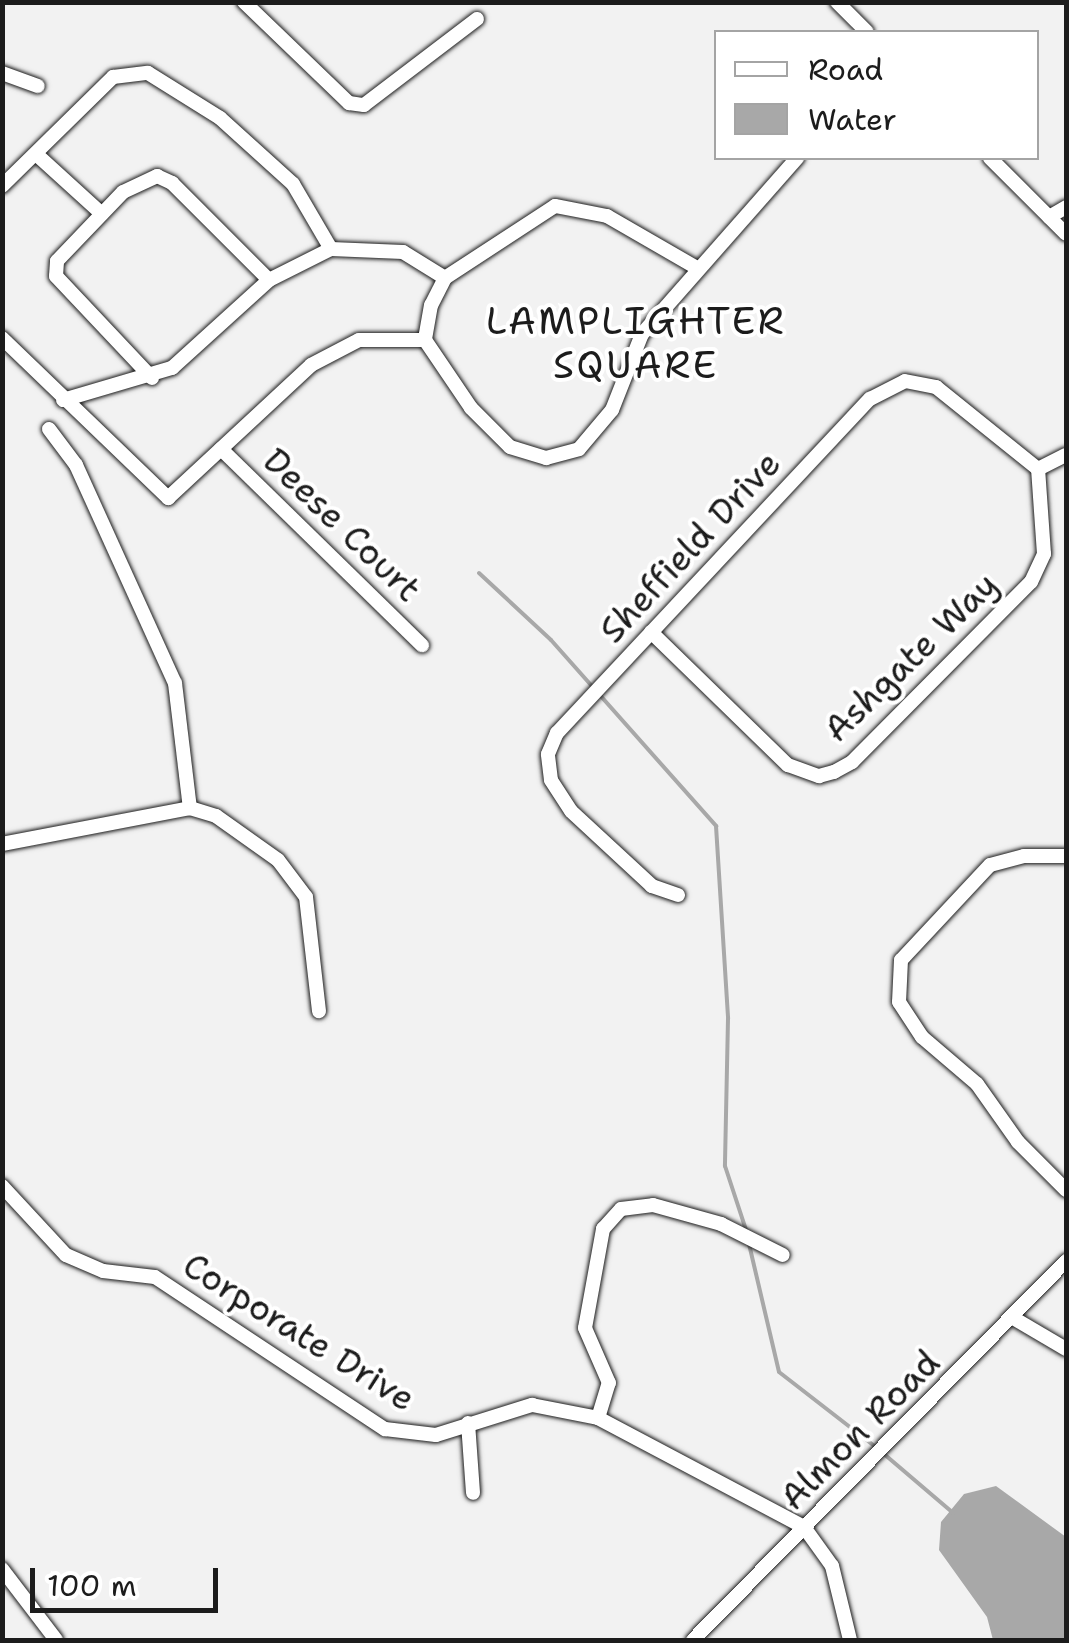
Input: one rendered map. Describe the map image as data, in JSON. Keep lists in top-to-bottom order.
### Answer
{
  "streets": {
    "street": [
      "Deese Court",
      "Sheffield Drive",
      "Ashgate Way",
      "Corporate Drive",
      "Almon Road"
    ]
  },
  "crossings": [
    ["Sheffield Drive", "Ashgate Way"],
    ["Corporate Drive", "Almon Road"]
  ],
  "districts": ["LAMPLIGHTER SQUARE"],
  "legend": ["Road", "Water"],
  "scale_bar": "100 m"
}
